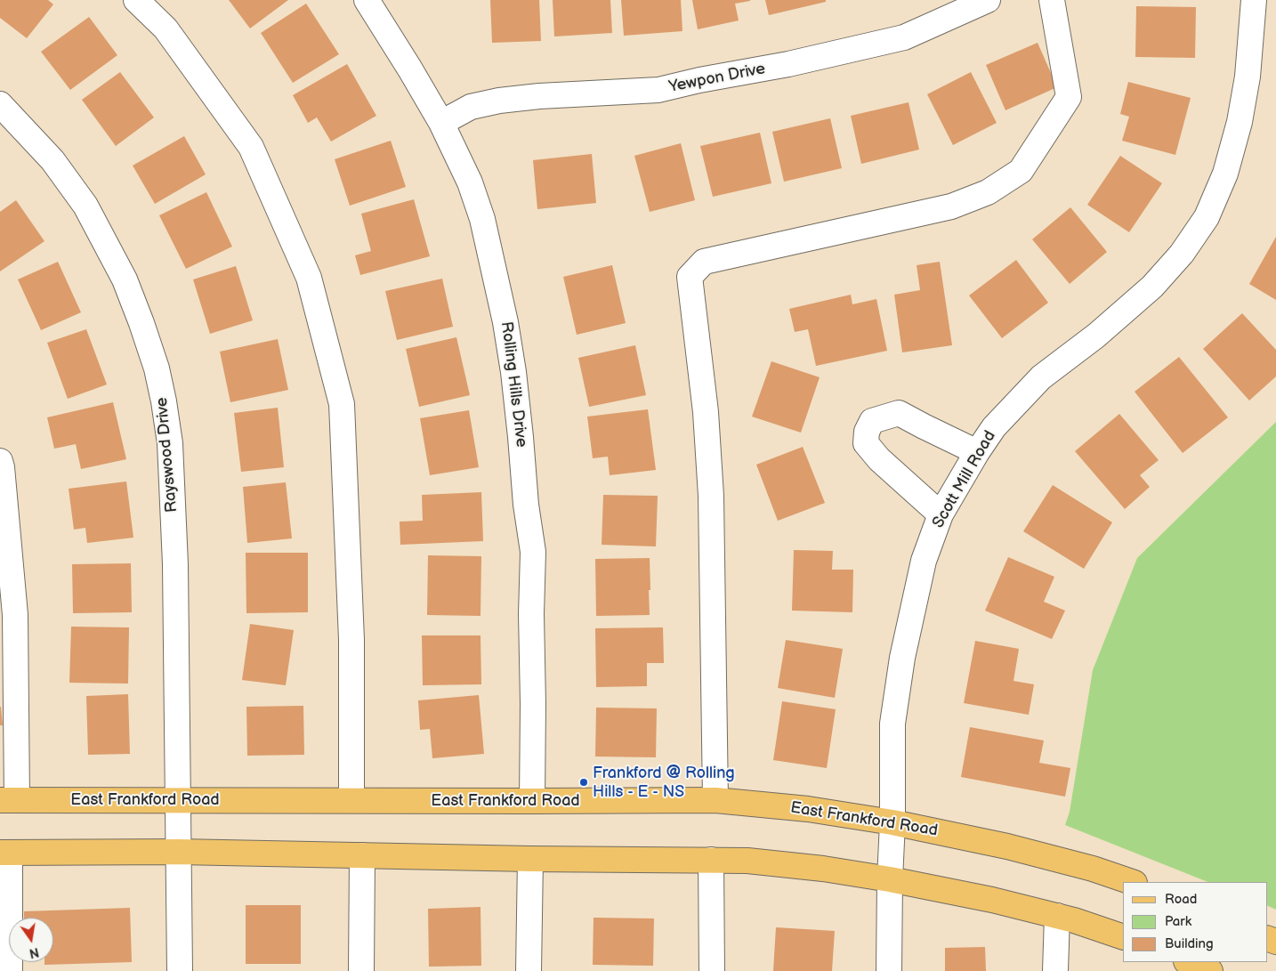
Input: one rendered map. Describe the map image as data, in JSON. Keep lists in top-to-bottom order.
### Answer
{
  "streets": {
    "main road": ["East Frankford Road"],
    "street": [
      "Yewpon Drive",
      "Rolling Hills Drive",
      "Rayswood Drive",
      "Scott Mill Road"
    ]
  },
  "crossings": [
    ["Yewpon Drive", "Rolling Hills Drive"],
    ["Rolling Hills Drive", "East Frankford Road"],
    ["Rayswood Drive", "East Frankford Road"],
    ["Scott Mill Road", "East Frankford Road"]
  ],
  "places": ["Frankford @ Rolling Hills - E - NS"],
  "legend": ["Road", "Park", "Building"],
  "north": "bottom"
}
